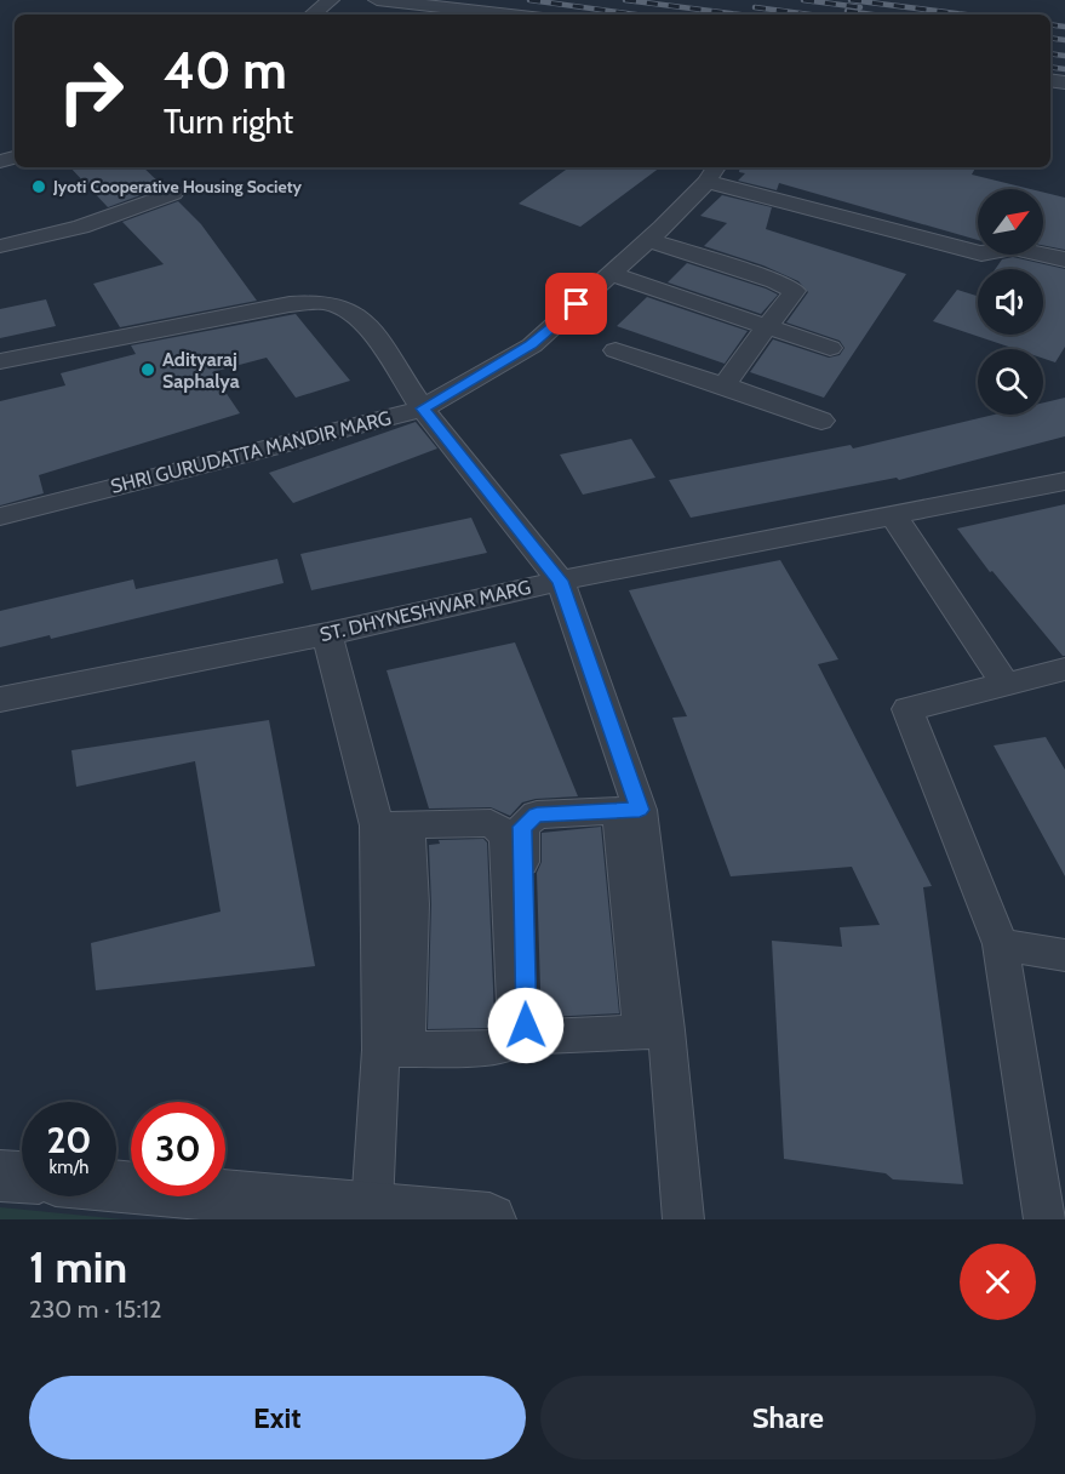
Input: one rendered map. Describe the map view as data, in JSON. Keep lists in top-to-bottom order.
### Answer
{
  "streets": {
    "street": ["SHRI GURUDATTA MANDIR MARG", "ST. DHYNESHWAR MARG"]
  },
  "places": ["Jyoti Cooperative Housing Society", "Adityaraj Saphalya"],
  "north": "top right",
  "page": {
    "turn": ["40 m", "Turn right"],
    "speed": "20 km/h",
    "limit": "30",
    "heading": ["1 min", "230 m · 15:12"],
    "buttons": ["Exit", "Share"]
  }
}
